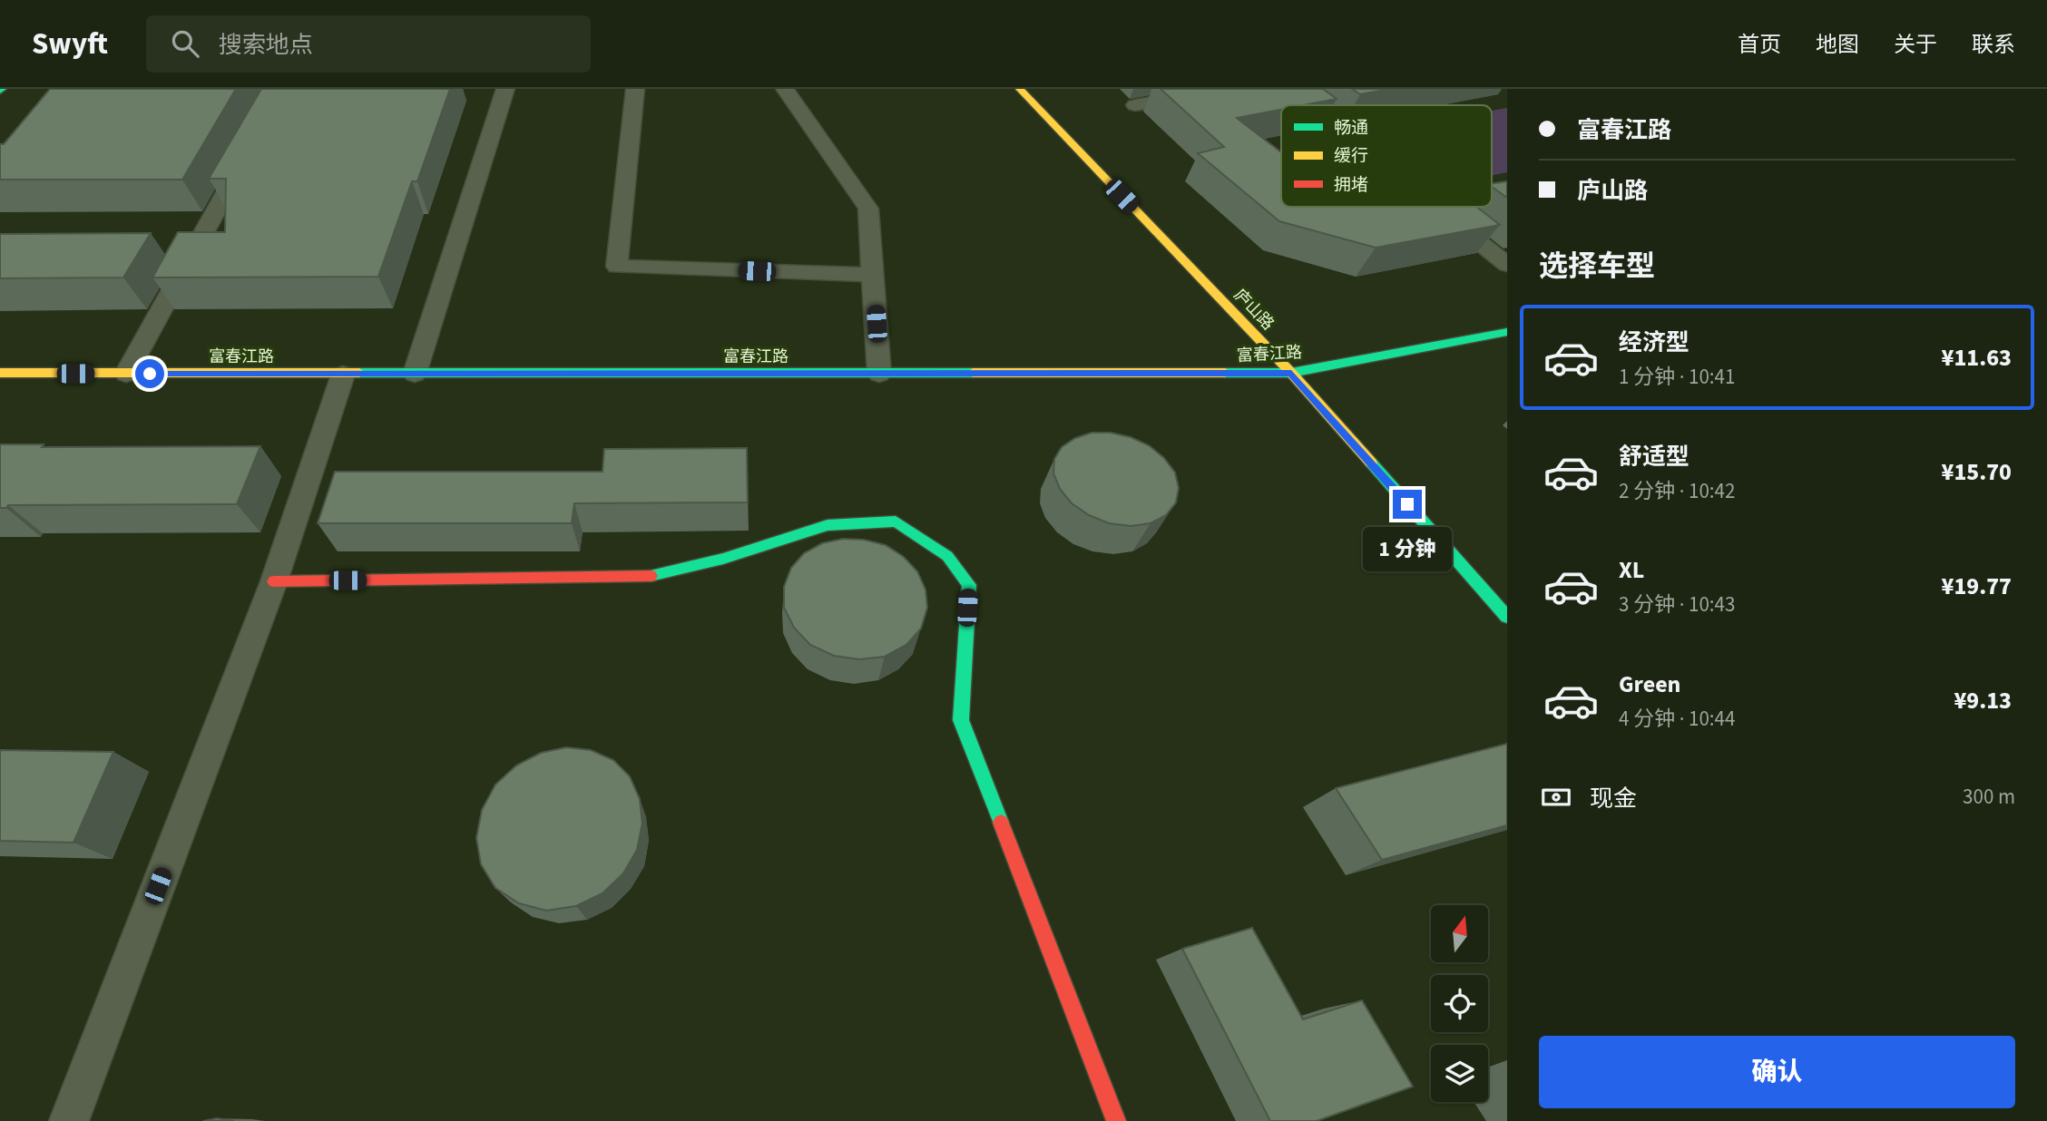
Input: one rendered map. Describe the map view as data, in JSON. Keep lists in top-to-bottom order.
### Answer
{
  "streets": {
    "street": ["庐山路", "富春江路"]
  },
  "crossings": [
    ["庐山路", "富春江路"]
  ],
  "legend": ["畅通", "缓行", "拥堵"],
  "north": "top",
  "page": {
    "header": "Swyft",
    "search": "搜索地点",
    "nav": [
      "首页",
      "地图",
      "关于",
      "联系"
    ],
    "banner": ["富春江路", "庐山路"],
    "heading": "选择车型",
    "list": [
      {
        "name": "经济型",
        "note": "1 分钟 · 10:41",
        "value": "¥11.63"
      },
      {
        "name": "舒适型",
        "note": "2 分钟 · 10:42",
        "value": "¥15.70"
      },
      {
        "name": "XL",
        "note": "3 分钟 · 10:43",
        "value": "¥19.77"
      },
      {
        "name": "Green",
        "note": "4 分钟 · 10:44",
        "value": "¥9.13"
      }
    ],
    "bubble": "1 分钟",
    "pay": ["现金", "300 m"],
    "buttons": "确认"
  }
}
